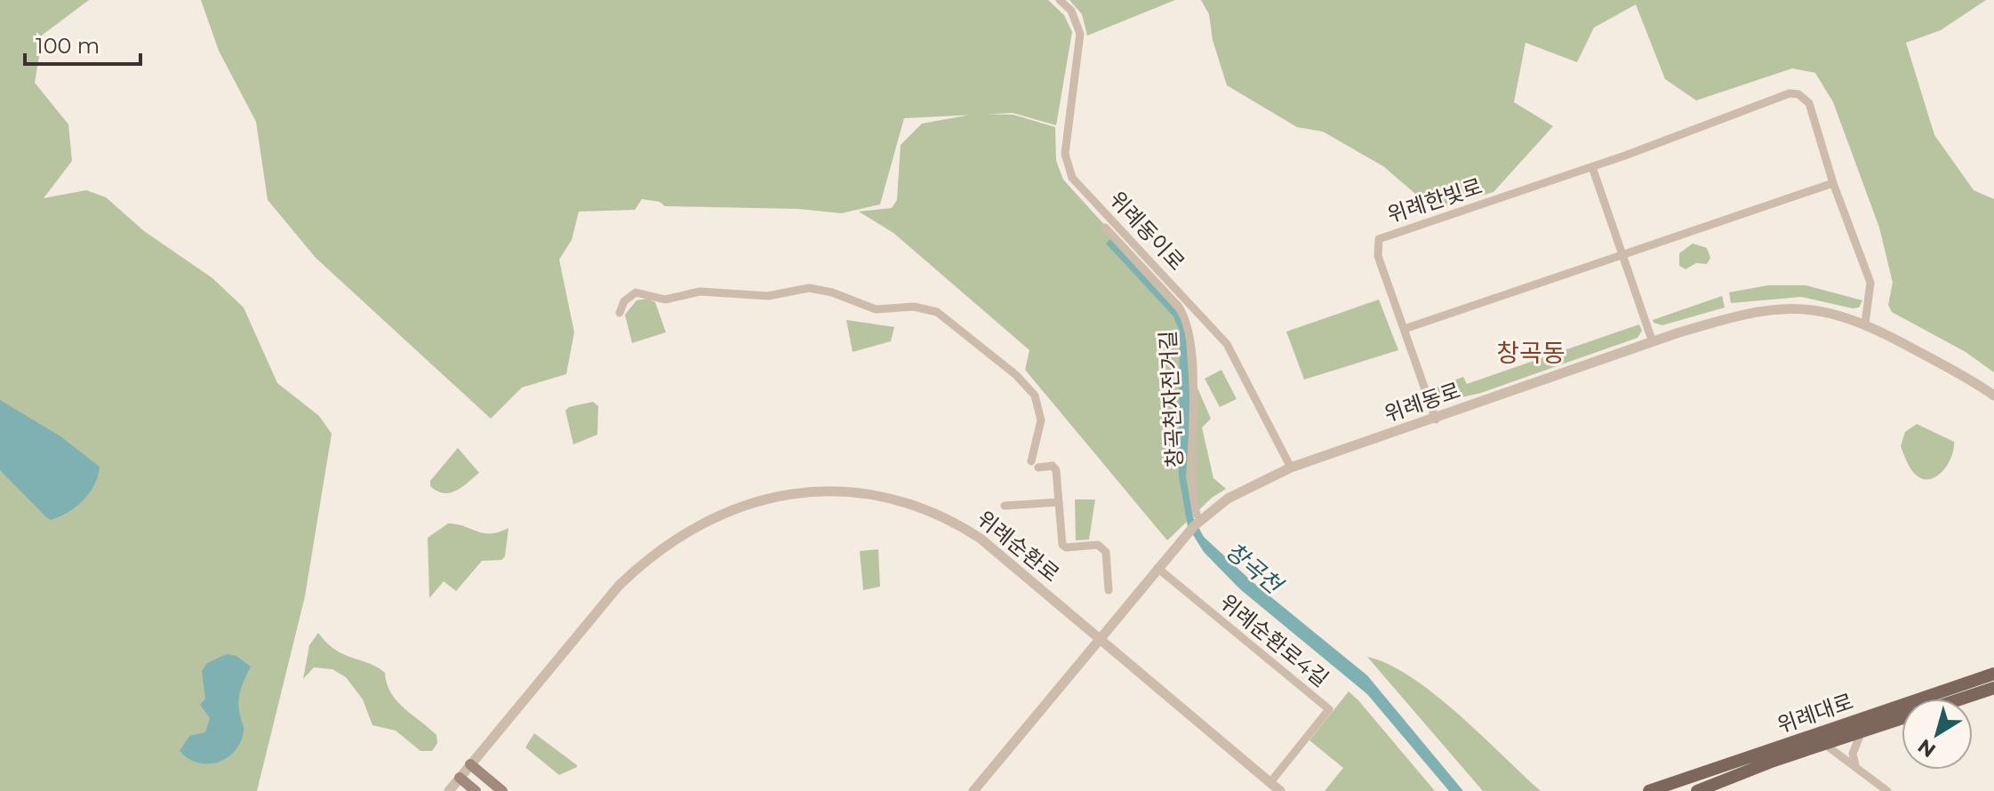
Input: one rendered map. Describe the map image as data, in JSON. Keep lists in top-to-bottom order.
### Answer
{
  "streets": {
    "main road": ["위례대로"],
    "street": [
      "위례한빛로",
      "위례동이로",
      "창곡천자전거길",
      "위례동로",
      "위례순환로",
      "위례순환로4길"
    ]
  },
  "crossings": [
    ["위례한빛로", "위례동로"],
    ["위례동이로", "위례동로"],
    ["위례동로", "위례순환로"],
    ["위례동로", "위례순환로4길"],
    ["위례순환로", "위례순환로4길"]
  ],
  "districts": ["창곡동"],
  "water": ["창곡천"],
  "scale_bar": "100 m",
  "north": "bottom left"
}
